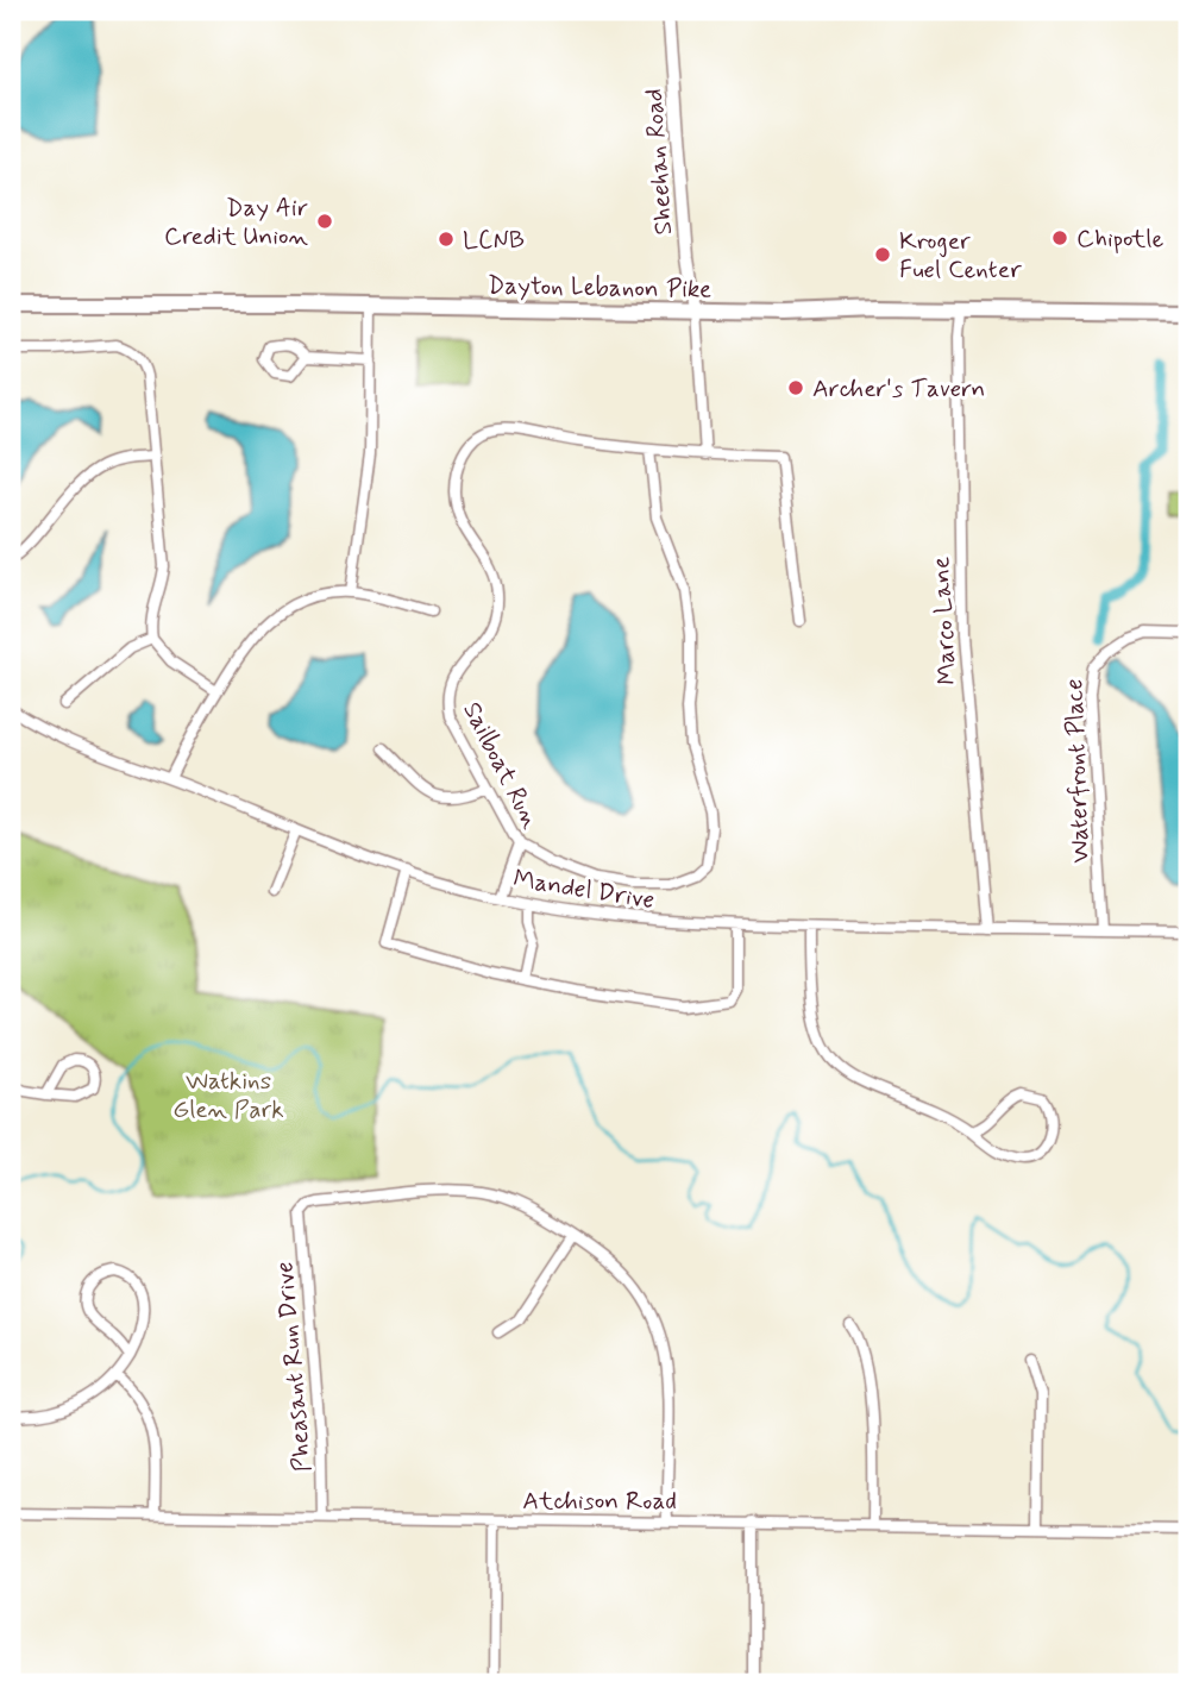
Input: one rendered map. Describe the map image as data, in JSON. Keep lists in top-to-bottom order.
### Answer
{
  "streets": {
    "main road": ["Dayton Lebanon Pike"],
    "street": [
      "Sheehan Road",
      "Marco Lane",
      "Sailboat Run",
      "Waterfront Place",
      "Mandel Drive",
      "Pheasant Run Drive",
      "Atchison Road"
    ]
  },
  "crossings": [
    ["Sheehan Road", "Dayton Lebanon Pike"],
    ["Dayton Lebanon Pike", "Marco Lane"],
    ["Marco Lane", "Mandel Drive"],
    ["Waterfront Place", "Mandel Drive"],
    ["Pheasant Run Drive", "Atchison Road"]
  ],
  "parks": ["Watkins Glen Park"],
  "places": [
    "Day Air Credit Union",
    "Chipotle",
    "LCNB",
    "Kroger Fuel Center",
    "Archer's Tavern"
  ]
}
